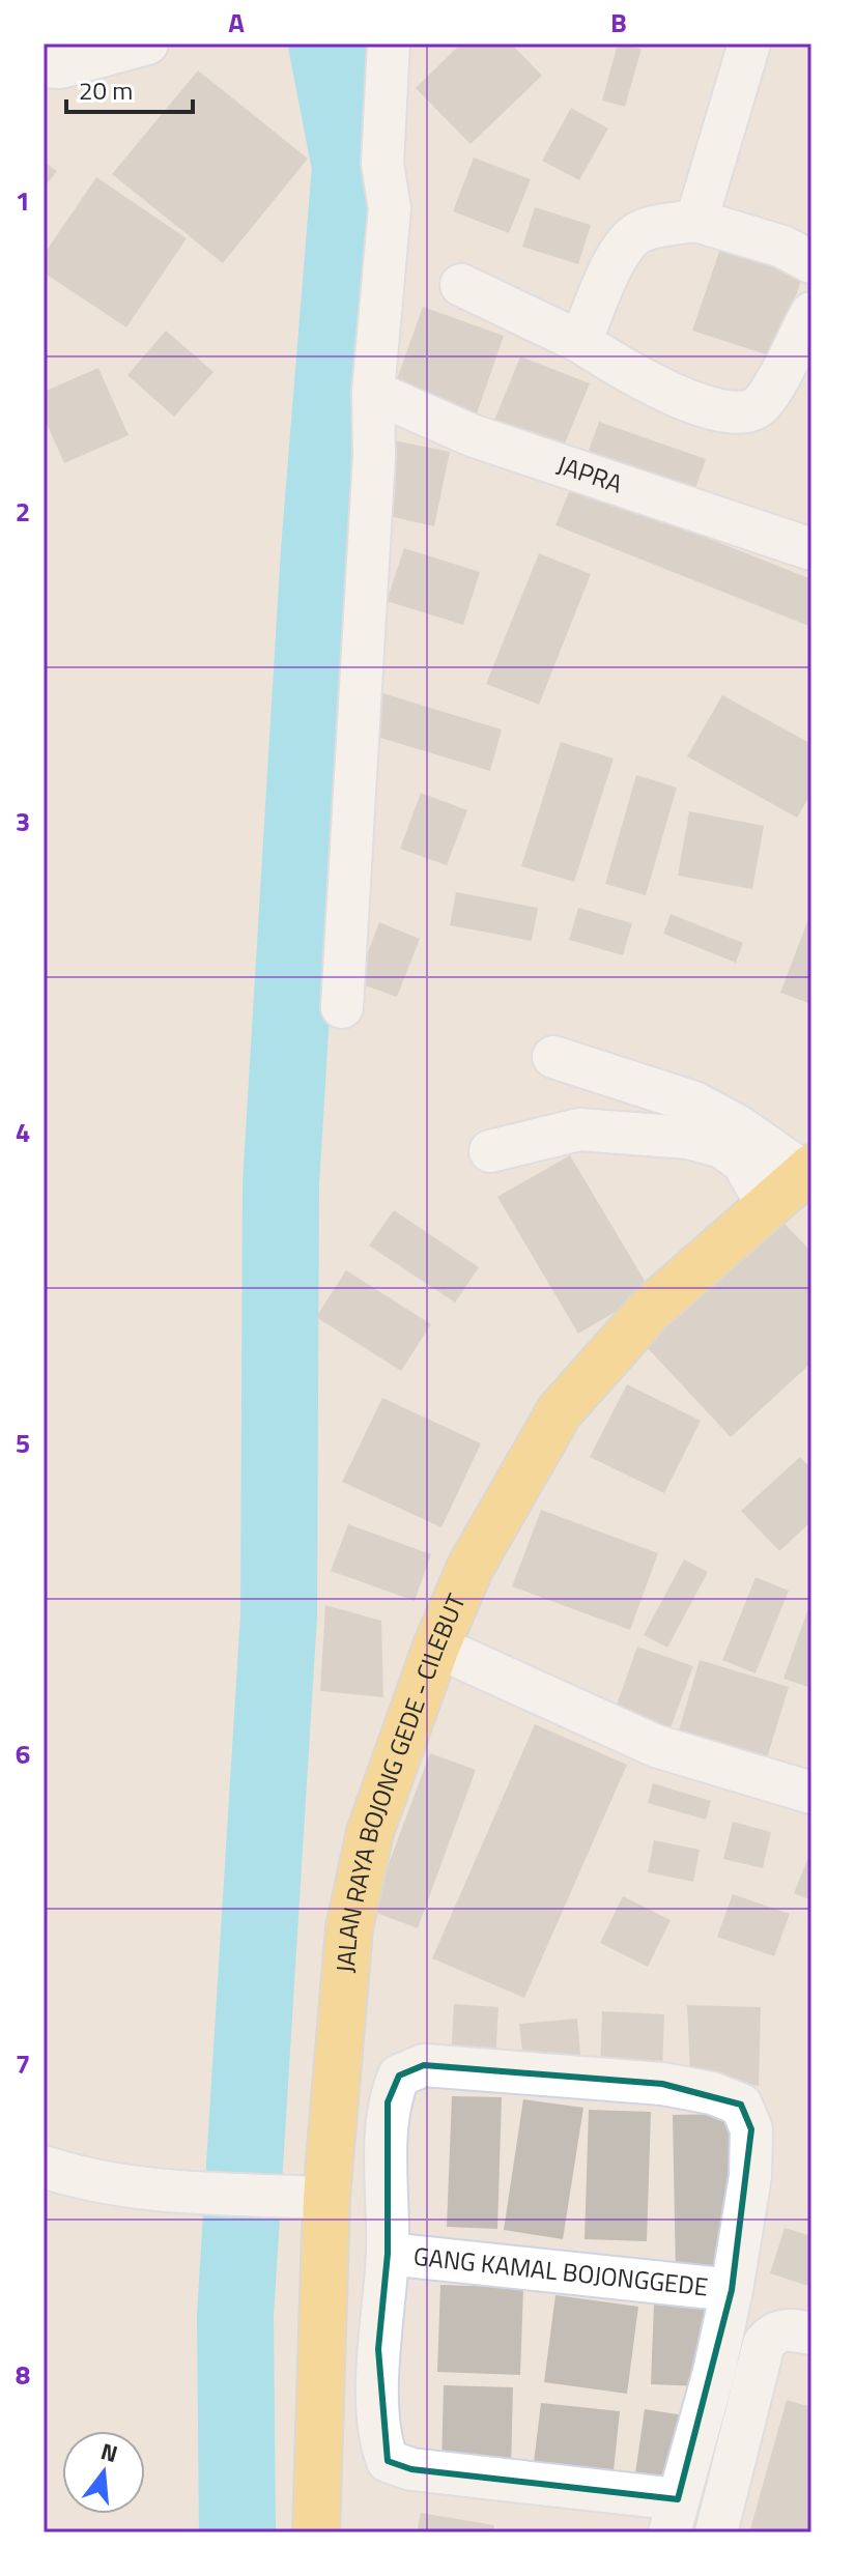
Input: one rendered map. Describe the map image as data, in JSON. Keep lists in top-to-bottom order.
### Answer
{
  "streets": {
    "main road": ["JALAN RAYA BOJONG GEDE - CILEBUT"],
    "street": ["JAPRA", "GANG KAMAL BOJONGGEDE"]
  },
  "scale_bar": "20 m",
  "north": "top",
  "grid": {
    "columns": ["A", "B"],
    "rows": [
      "1",
      "2",
      "3",
      "4",
      "5",
      "6",
      "7",
      "8"
    ]
  }
}
